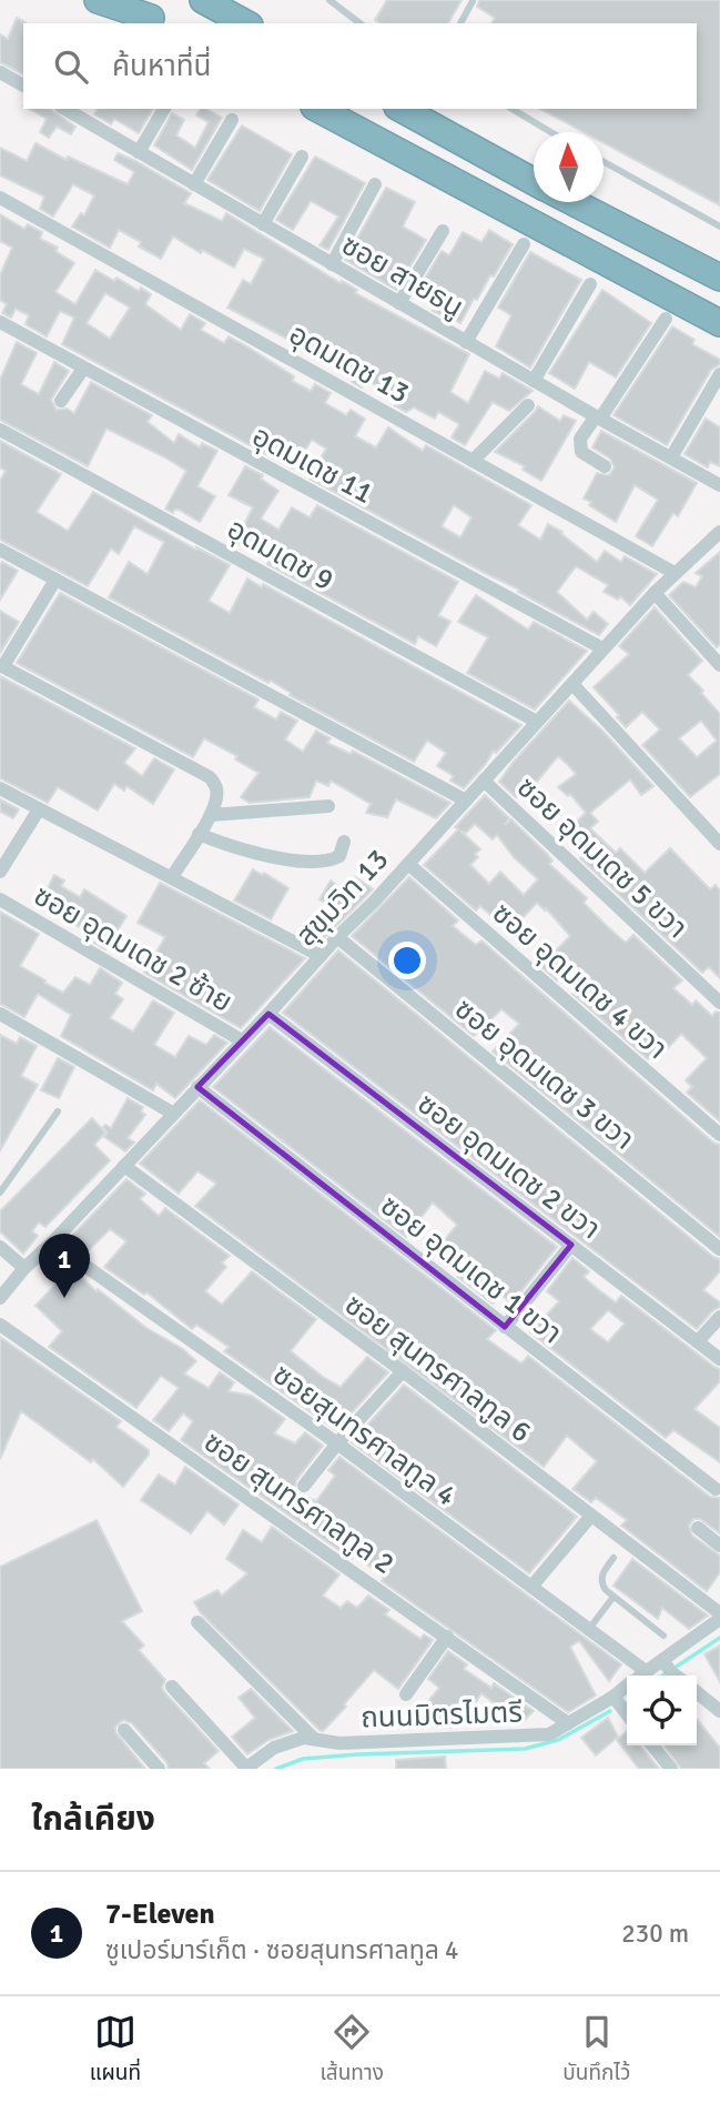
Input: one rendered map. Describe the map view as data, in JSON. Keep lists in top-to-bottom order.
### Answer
{
  "streets": {
    "street": [
      "ซอย สายธนู",
      "อุดมเดช 13",
      "อุดมเดช 11",
      "อุดมเดช 9",
      "ซอย อุดมเดช 5 ขวา",
      "สุขุมวิท 13",
      "ซอย อุดมเดช 2 ซ้าย",
      "ซอย อุดมเดช 4 ขวา",
      "ซอย อุดมเดช 3 ขวา",
      "ซอย อุดมเดช 2 ขวา",
      "ซอย อุดมเดช 1 ขวา",
      "ซอย สุนทรศาลทูล 6",
      "ซอยสุนทรศาลทูล 4",
      "ซอย สุนทรศาลทูล 2",
      "ถนนมิตรไมตรี"
    ]
  },
  "crossings": [
    ["อุดมเดช 13", "สุขุมวิท 13"],
    ["อุดมเดช 11", "สุขุมวิท 13"],
    ["อุดมเดช 9", "สุขุมวิท 13"],
    ["ซอย อุดมเดช 5 ขวา", "สุขุมวิท 13"],
    ["สุขุมวิท 13", "ซอย อุดมเดช 2 ซ้าย"],
    ["สุขุมวิท 13", "ซอย อุดมเดช 4 ขวา"],
    ["สุขุมวิท 13", "ซอย อุดมเดช 3 ขวา"],
    ["สุขุมวิท 13", "ซอย อุดมเดช 2 ขวา"],
    ["สุขุมวิท 13", "ซอย อุดมเดช 1 ขวา"],
    ["สุขุมวิท 13", "ซอย สุนทรศาลทูล 6"],
    ["สุขุมวิท 13", "ซอยสุนทรศาลทูล 4"],
    ["ซอย สุนทรศาลทูล 6", "ถนนมิตรไมตรี"],
    ["ซอยสุนทรศาลทูล 4", "ถนนมิตรไมตรี"],
    ["ซอย สุนทรศาลทูล 2", "ถนนมิตรไมตรี"]
  ],
  "north": "top",
  "page": {
    "search": "ค้นหาที่นี่",
    "pins": "1",
    "heading": "ใกล้เคียง",
    "list": [
      {
        "mark": "1",
        "name": "7-Eleven",
        "note": "ซูเปอร์มาร์เก็ต · ซอยสุนทรศาลทูล 4",
        "value": "230 m"
      }
    ],
    "nav": ["แผนที่", "เส้นทาง", "บันทึกไว้"]
  }
}
